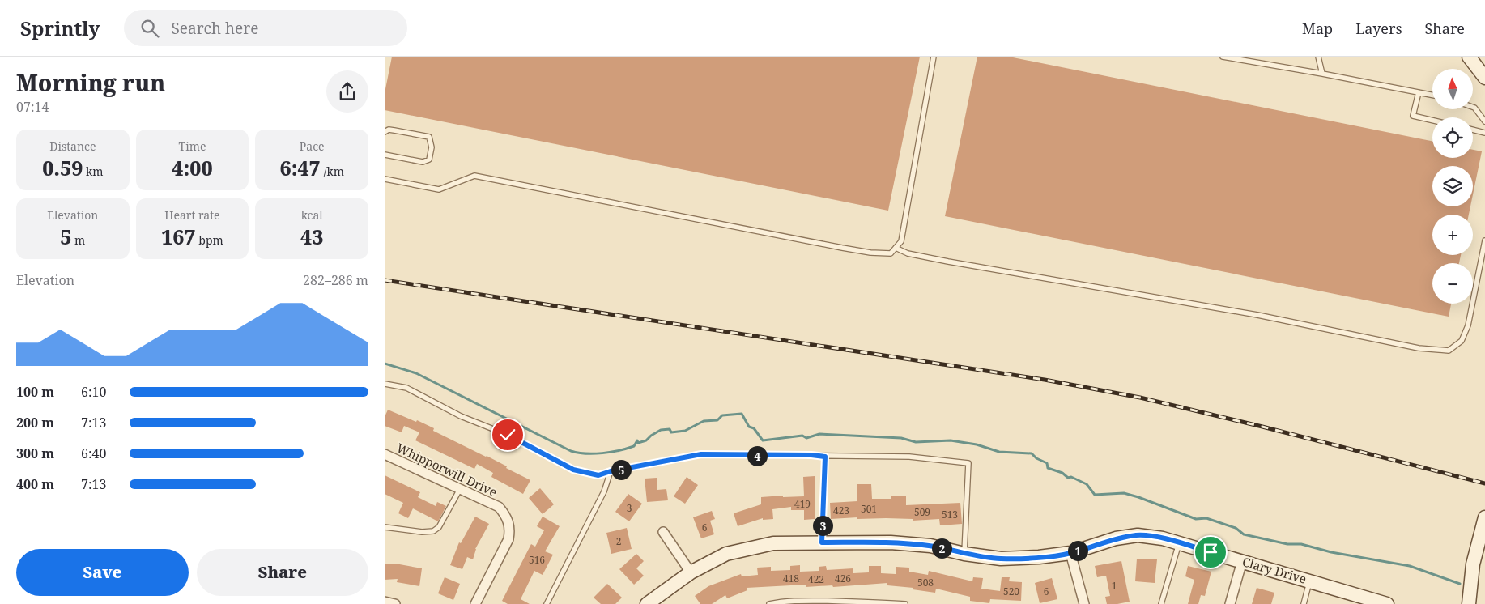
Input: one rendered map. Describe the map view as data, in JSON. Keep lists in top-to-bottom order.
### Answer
{
  "streets": {
    "street": ["Whipporwill Drive", "Clary Drive"]
  },
  "house_numbers": [
    "419",
    "3",
    "501",
    "423",
    "509",
    "513",
    "6",
    "2",
    "516",
    "418",
    "426",
    "422",
    "508",
    "1",
    "520",
    "6"
  ],
  "north": "top",
  "page": {
    "header": "Sprintly",
    "search": "Search here",
    "nav": ["Map", "Layers", "Share"],
    "heading": ["Morning run", "07:14"],
    "map_buttons": ["+", "−"],
    "stats": [
      ["Distance", "0.59 km"],
      ["Time", "4:00"],
      ["Pace", "6:47 /km"],
      ["Elevation", "5 m"],
      ["Heart rate", "167 bpm"],
      ["kcal", "43"]
    ],
    "chart": ["Elevation", "282–286 m"],
    "list": [
      {
        "name": "100 m",
        "note": "6:10"
      },
      {
        "name": "200 m",
        "note": "7:13"
      },
      {
        "name": "300 m",
        "note": "6:40"
      },
      {
        "name": "400 m",
        "note": "7:13"
      }
    ],
    "pins": [
      "4",
      "5",
      "3",
      "2",
      "1"
    ],
    "buttons": ["Save", "Share"]
  }
}
